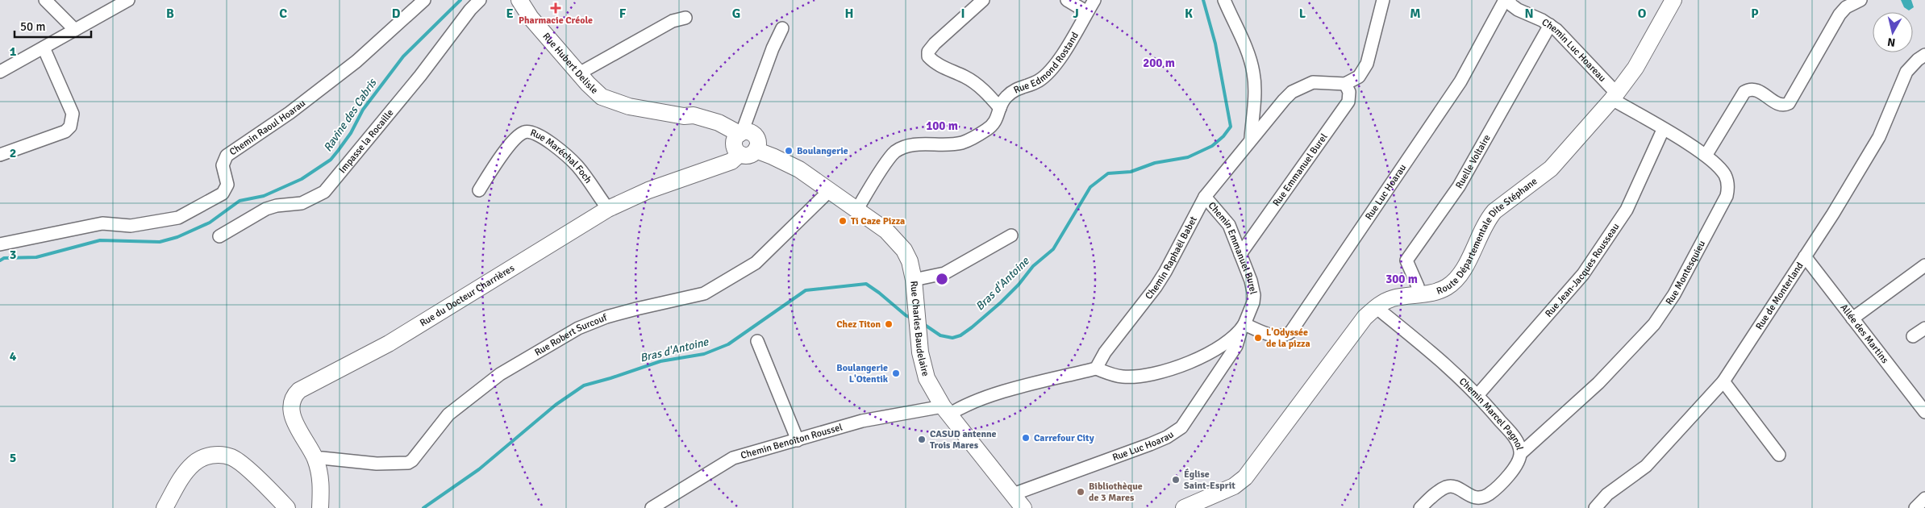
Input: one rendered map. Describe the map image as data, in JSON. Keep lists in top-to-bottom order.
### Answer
{
  "streets": {
    "main road": [
      "Rue Hubert Delisle",
      "Route Départementale Dite Stéphane",
      "Rue du Docteur Charrières",
      "Rue Charles Baudelaire"
    ],
    "street": [
      "Chemin Luc Hoareau",
      "Rue Edmond Rostand",
      "Chemin Raoul Hoarau",
      "Impasse la Rocaille",
      "Rue Maréchal Foch",
      "Ruelle Voltaire",
      "Rue Emmanuel Burel",
      "Rue Luc Hoarau",
      "Chemin Emmanuel Burel",
      "Chemin Raphaël Babet",
      "Rue Jean-Jacques Rousseau",
      "Rue Montesquieu",
      "Rue de Monterland",
      "Allée des Martins",
      "Rue Robert Surcouf",
      "Chemin Marcel Pagnol",
      "Chemin Benoîton Roussel"
    ]
  },
  "crossings": [
    ["Chemin Luc Hoareau", "Ruelle Voltaire"],
    ["Chemin Luc Hoareau", "Route Départementale Dite Stéphane"],
    ["Chemin Luc Hoareau", "Rue Montesquieu"],
    ["Rue Edmond Rostand", "Rue Charles Baudelaire"],
    ["Rue Hubert Delisle", "Rue du Docteur Charrières"],
    ["Rue Hubert Delisle", "Rue Charles Baudelaire"],
    ["Rue Maréchal Foch", "Rue du Docteur Charrières"],
    ["Ruelle Voltaire", "Route Départementale Dite Stéphane"],
    ["Rue Emmanuel Burel", "Chemin Emmanuel Burel"],
    ["Rue Luc Hoarau", "Chemin Emmanuel Burel"],
    ["Rue Luc Hoarau", "Rue Charles Baudelaire"],
    ["Route Départementale Dite Stéphane", "Rue Montesquieu"],
    ["Route Départementale Dite Stéphane", "Chemin Marcel Pagnol"],
    ["Chemin Emmanuel Burel", "Chemin Raphaël Babet"],
    ["Rue Jean-Jacques Rousseau", "Rue Montesquieu"],
    ["Rue Jean-Jacques Rousseau", "Chemin Marcel Pagnol"],
    ["Rue Montesquieu", "Chemin Marcel Pagnol"],
    ["Rue du Docteur Charrières", "Rue Charles Baudelaire"],
    ["Rue du Docteur Charrières", "Rue Robert Surcouf"],
    ["Rue de Monterland", "Allée des Martins"],
    ["Rue Charles Baudelaire", "Rue Robert Surcouf"],
    ["Rue Charles Baudelaire", "Chemin Benoîton Roussel"]
  ],
  "water": ["Ravine des Cabris", "Bras d'Antoine"],
  "places": {
    "health": ["Pharmacie Créole"],
    "other": [
      "Boulangerie",
      "Ti Caze Pizza",
      "Chez Titon",
      "L'Odyssée de la pizza",
      "Boulangerie L'Otentik",
      "Carrefour City",
      "CASUD antenne Trois Mares",
      "Église Saint-Esprit",
      "Bibliothèque de 3 Mares"
    ]
  },
  "scale_bar": "50 m",
  "north": "bottom",
  "grid": {
    "columns": [
      "B",
      "C",
      "D",
      "E",
      "F",
      "G",
      "H",
      "I",
      "J",
      "K",
      "L",
      "M",
      "N",
      "O",
      "P"
    ],
    "rows": [
      "1",
      "2",
      "3",
      "4",
      "5"
    ]
  },
  "rings": ["200 m", "100 m", "300 m"]
}
